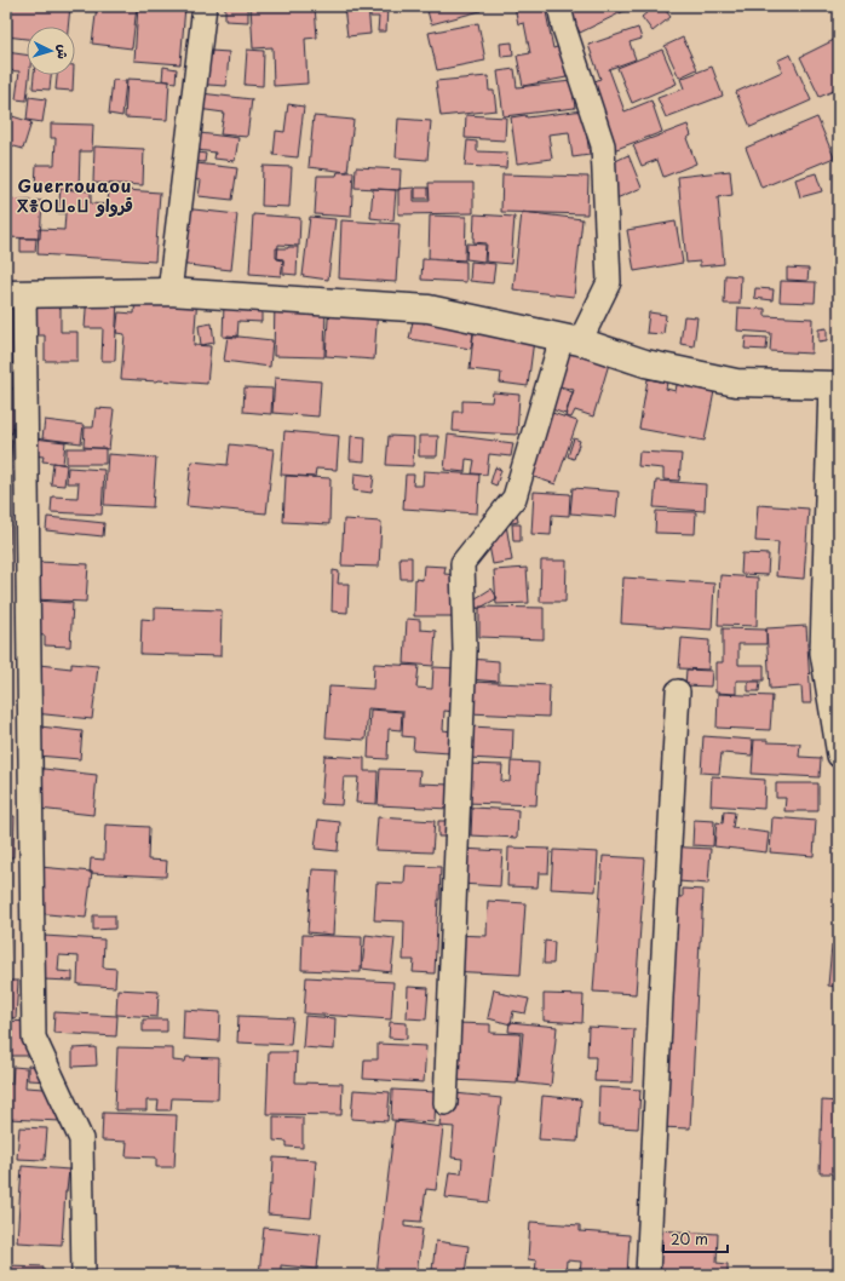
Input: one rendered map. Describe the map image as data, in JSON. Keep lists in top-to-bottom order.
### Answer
{
  "districts": ["Guerrouaou ⴳⴻⵔⵡⴰⵡ قرواو"],
  "scale_bar": "20 m",
  "north": "right"
}
